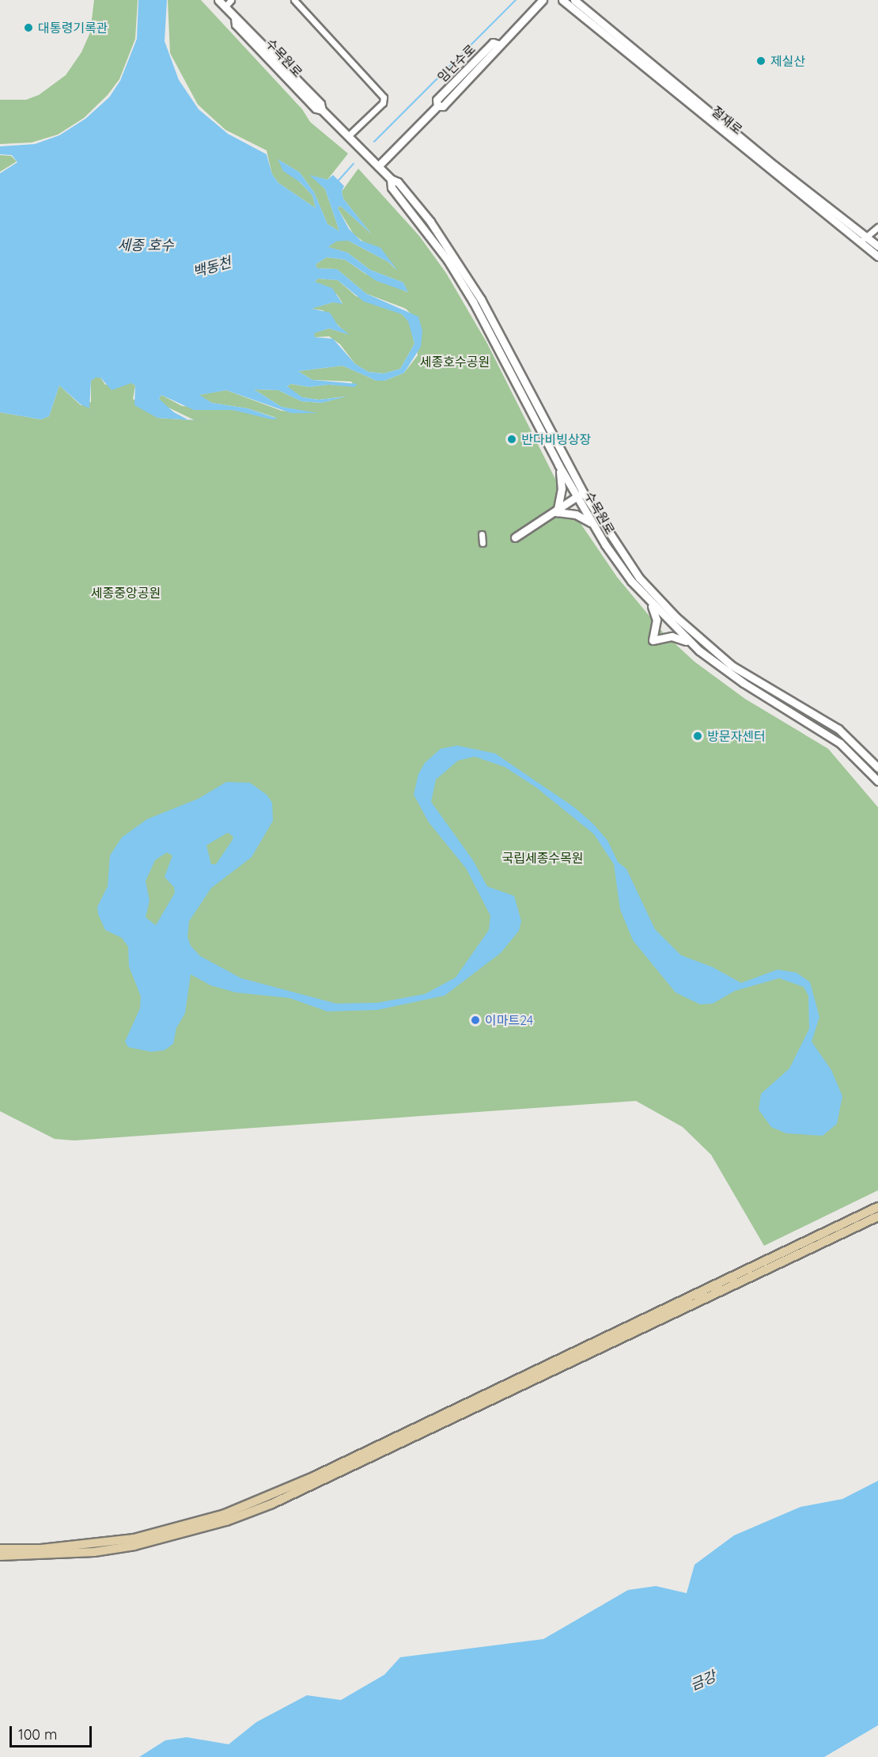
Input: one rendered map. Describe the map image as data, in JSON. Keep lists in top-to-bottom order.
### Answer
{
  "streets": {
    "street": ["수목원로", "임난수로", "절재로"]
  },
  "crossings": [
    ["수목원로", "임난수로"]
  ],
  "water": ["세종 호수", "백동천", "금강"],
  "parks": ["세종호수공원", "세종중앙공원", "국립세종수목원"],
  "places": [
    "대통령기록관",
    "제실산",
    "반다비빙상장",
    "방문자센터",
    "이마트24"
  ],
  "scale_bar": "100 m"
}
